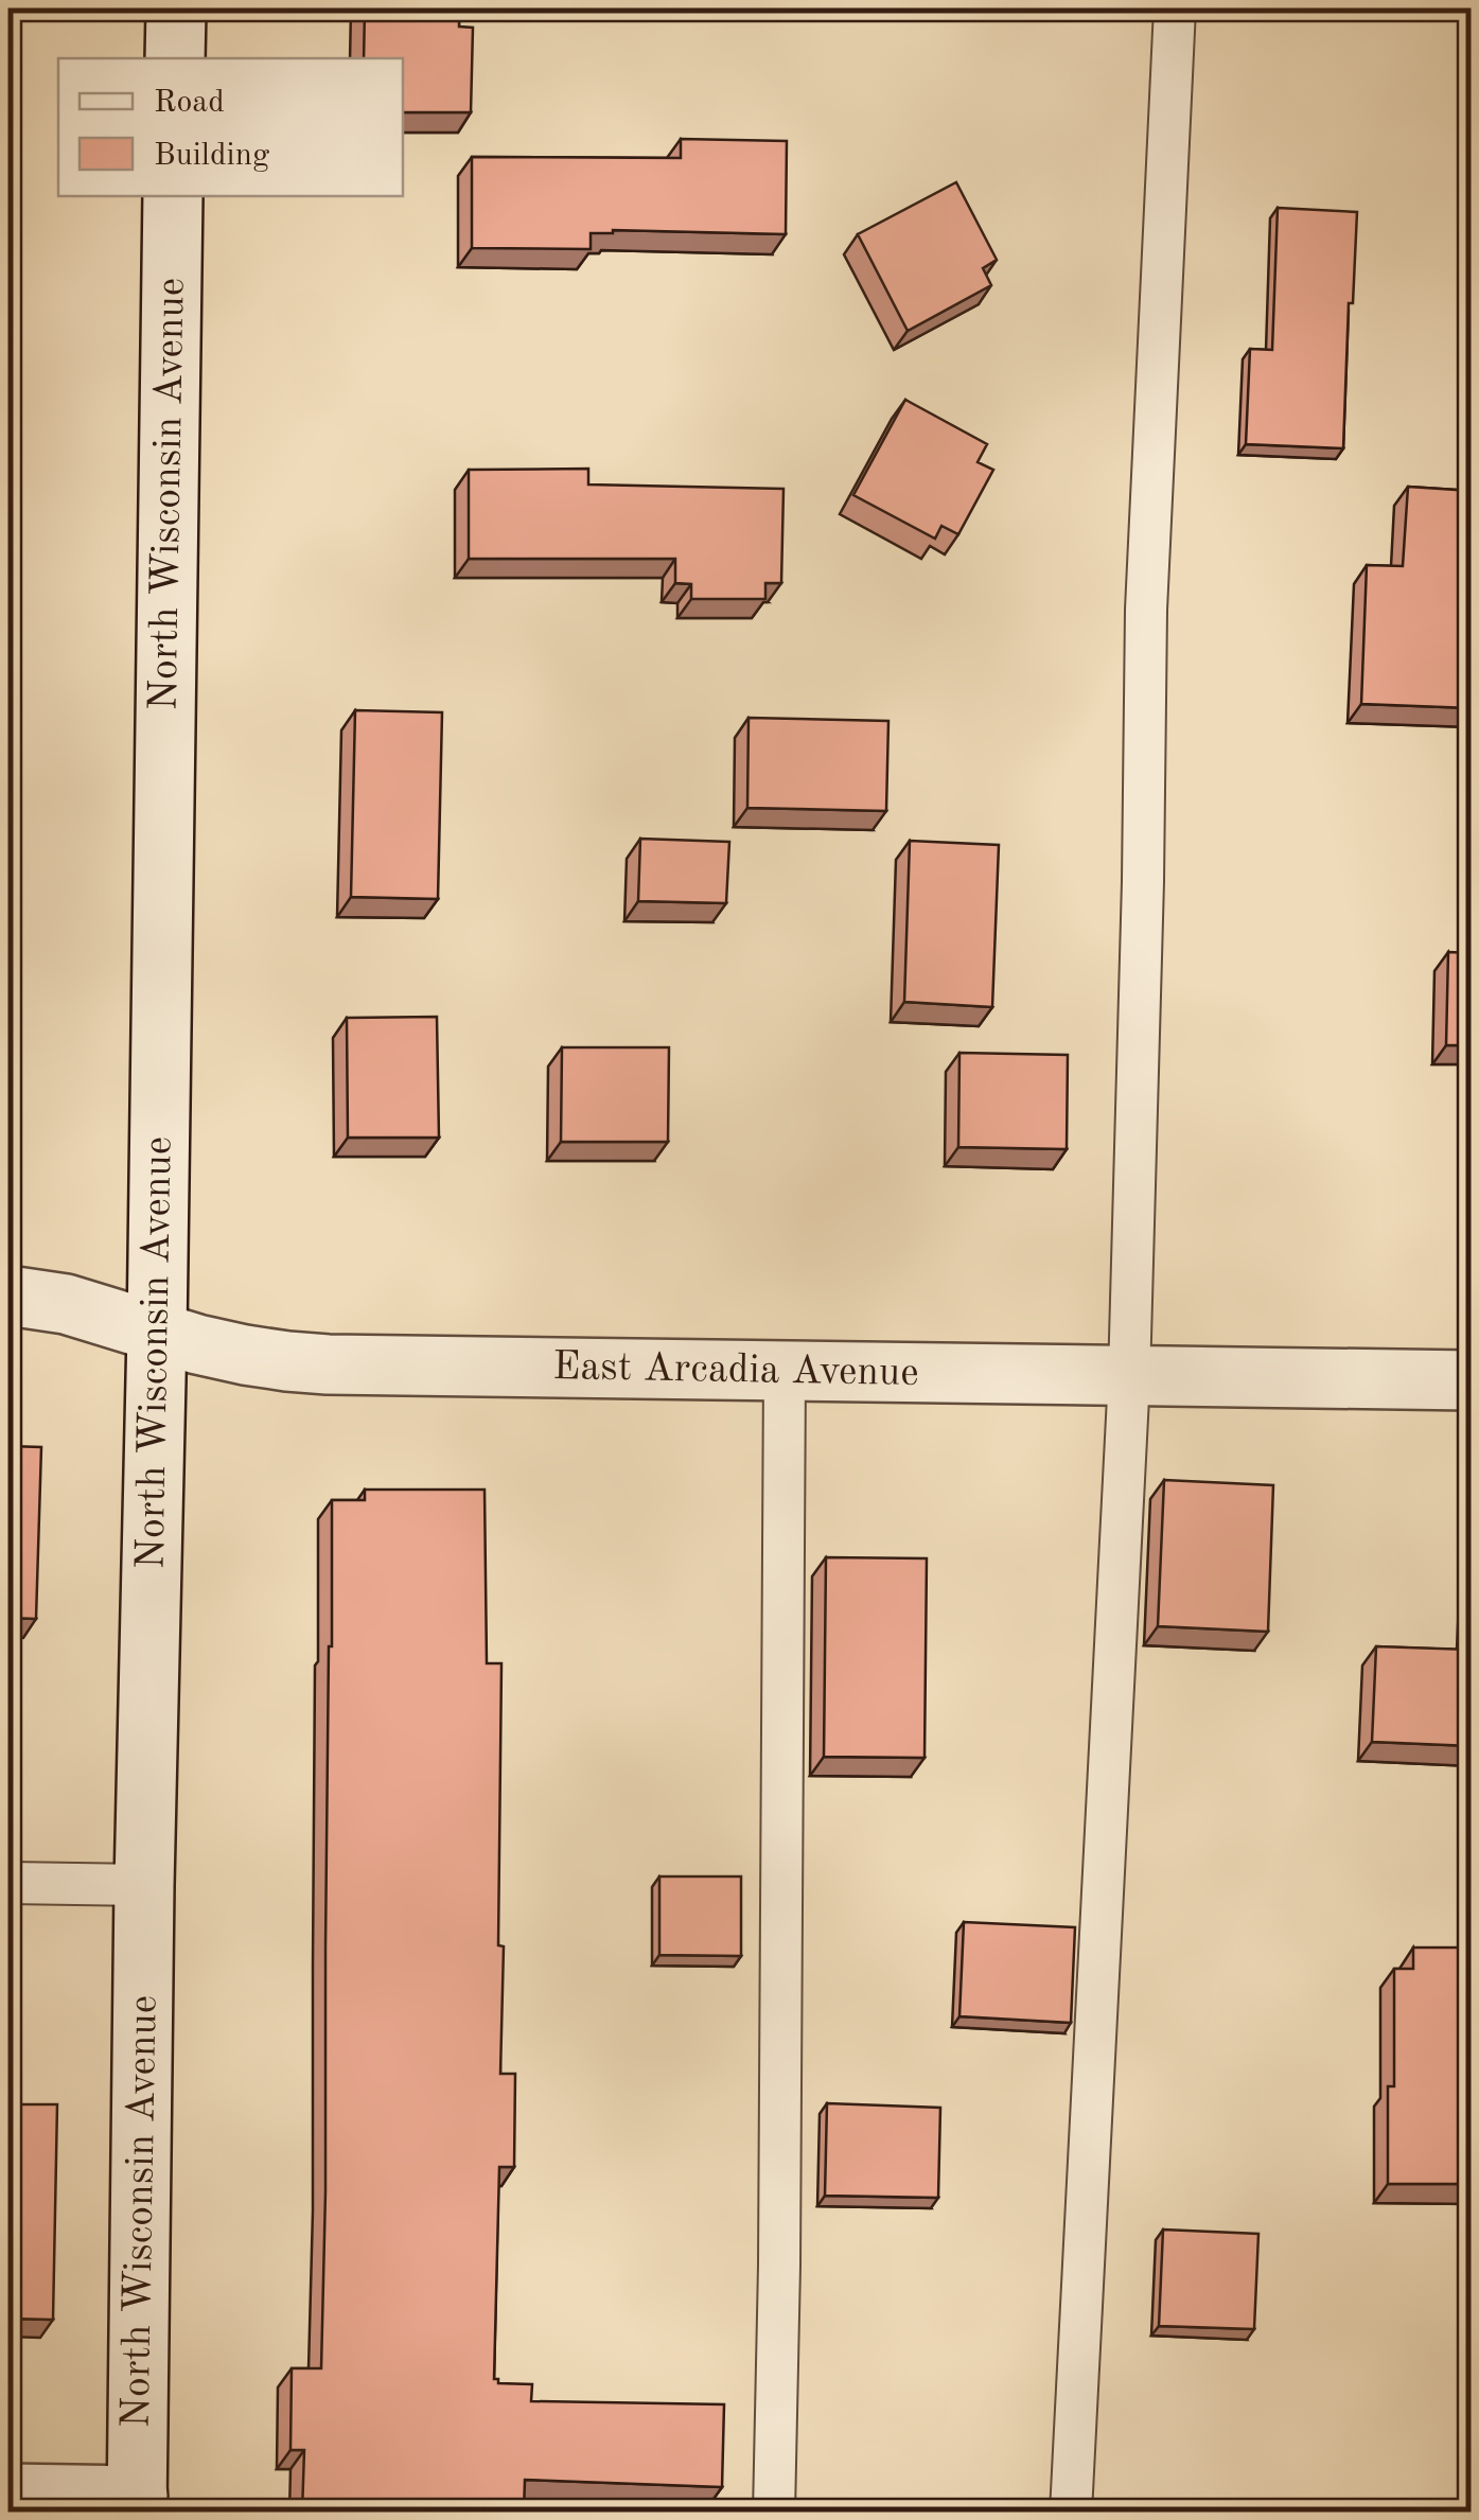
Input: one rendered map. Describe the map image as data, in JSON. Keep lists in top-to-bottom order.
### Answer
{
  "streets": {
    "street": ["North Wisconsin Avenue", "East Arcadia Avenue"]
  },
  "crossings": [
    ["North Wisconsin Avenue", "East Arcadia Avenue"]
  ],
  "legend": ["Road", "Building"]
}
